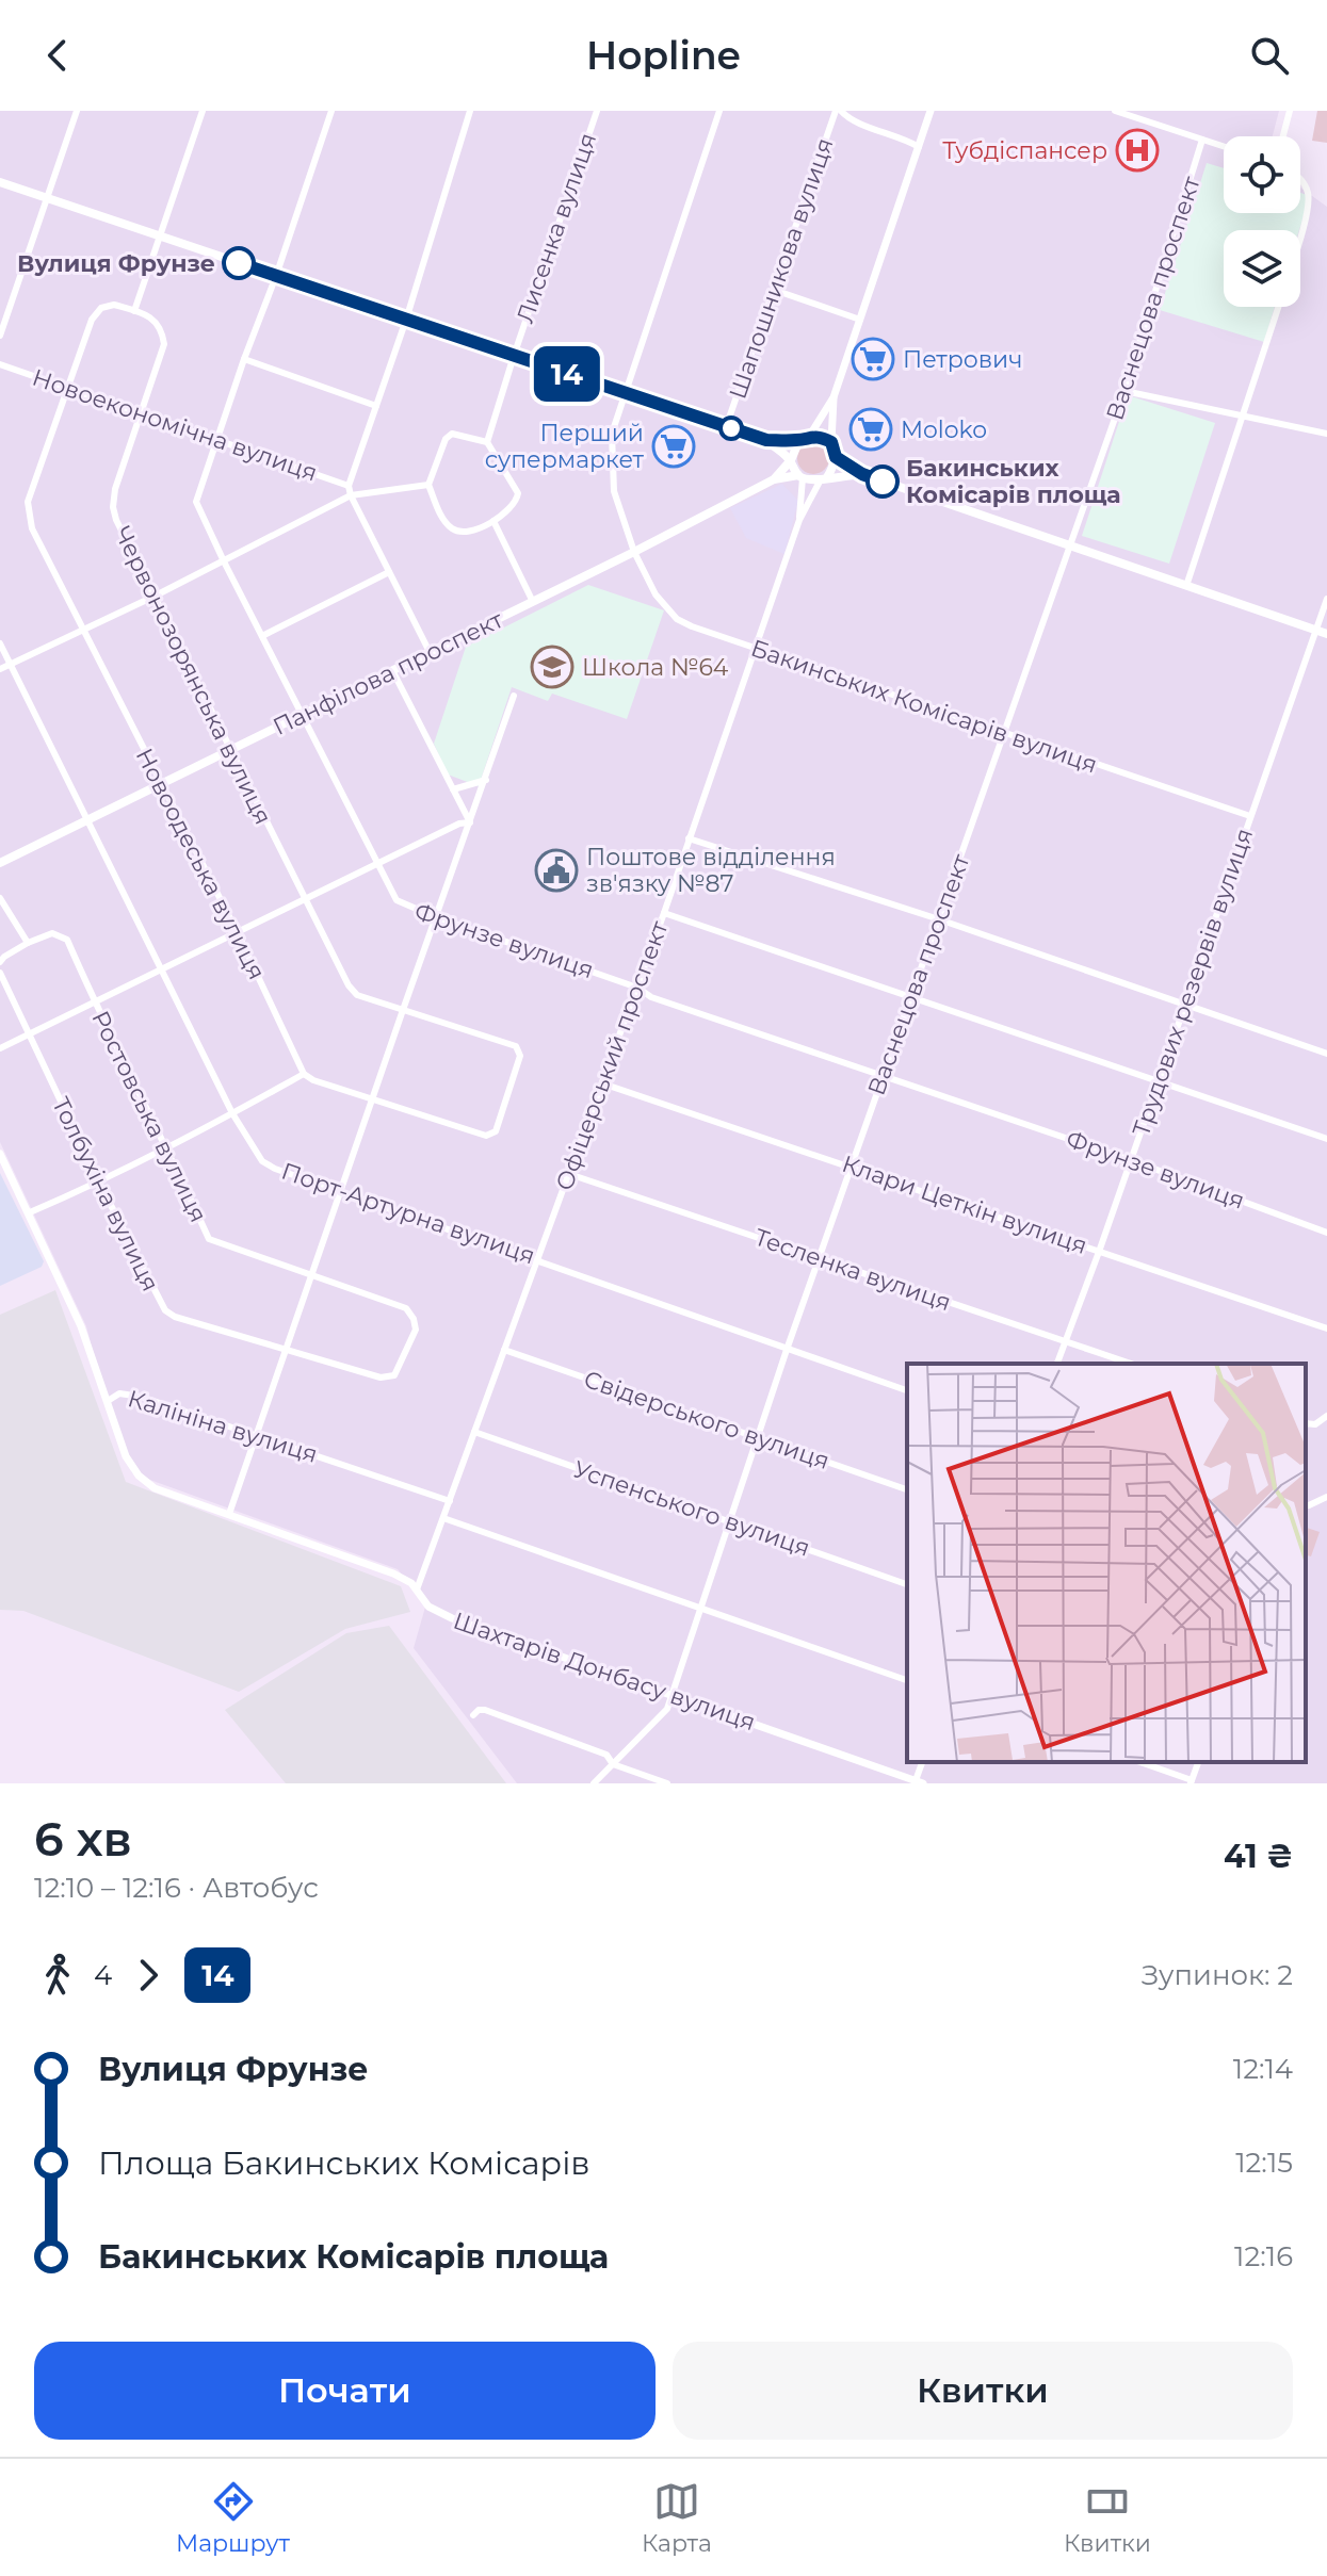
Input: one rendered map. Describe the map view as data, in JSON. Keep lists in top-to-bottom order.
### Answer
{
  "streets": {
    "main road": ["Панфілова проспект"],
    "street": [
      "Лисенка вулиця",
      "Шапошникова вулиця",
      "Васнецова проспект",
      "Новоекономічна вулиця",
      "Червонозорянська вулиця",
      "Бакинських Комісарів вулиця",
      "Новоодеська вулиця",
      "Фрунзе вулиця",
      "Трудових резервів вулиця",
      "Офіцерський проспект",
      "Ростовська вулиця",
      "Толбухіна вулиця",
      "Клари Цеткін вулиця",
      "Порт-Артурна вулиця",
      "Тесленка вулиця",
      "Свідерського вулиця",
      "Калініна вулиця",
      "Успенського вулиця",
      "Шахтарів Донбасу вулиця"
    ]
  },
  "crossings": [
    ["Васнецова проспект", "Бакинських Комісарів вулиця"],
    ["Васнецова проспект", "Фрунзе вулиця"],
    ["Васнецова проспект", "Клари Цеткін вулиця"],
    ["Васнецова проспект", "Порт-Артурна вулиця"],
    ["Васнецова проспект", "Тесленка вулиця"],
    ["Васнецова проспект", "Свідерського вулиця"],
    ["Васнецова проспект", "Успенського вулиця"],
    ["Васнецова проспект", "Шахтарів Донбасу вулиця"],
    ["Новоекономічна вулиця", "Червонозорянська вулиця"],
    ["Новоекономічна вулиця", "Новоодеська вулиця"],
    ["Новоекономічна вулиця", "Фрунзе вулиця"],
    ["Панфілова проспект", "Червонозорянська вулиця"],
    ["Панфілова проспект", "Бакинських Комісарів вулиця"],
    ["Панфілова проспект", "Новоодеська вулиця"],
    ["Панфілова проспект", "Фрунзе вулиця"],
    ["Панфілова проспект", "Порт-Артурна вулиця"],
    ["Червонозорянська вулиця", "Новоодеська вулиця"],
    ["Бакинських Комісарів вулиця", "Трудових резервів вулиця"],
    ["Бакинських Комісарів вулиця", "Офіцерський проспект"],
    ["Фрунзе вулиця", "Трудових резервів вулиця"],
    ["Фрунзе вулиця", "Офіцерський проспект"],
    ["Трудових резервів вулиця", "Клари Цеткін вулиця"],
    ["Трудових резервів вулиця", "Тесленка вулиця"],
    ["Офіцерський проспект", "Клари Цеткін вулиця"],
    ["Офіцерський проспект", "Порт-Артурна вулиця"],
    ["Офіцерський проспект", "Тесленка вулиця"],
    ["Офіцерський проспект", "Свідерського вулиця"],
    ["Офіцерський проспект", "Калініна вулиця"],
    ["Офіцерський проспект", "Успенського вулиця"],
    ["Офіцерський проспект", "Шахтарів Донбасу вулиця"],
    ["Ростовська вулиця", "Толбухіна вулиця"],
    ["Калініна вулиця", "Шахтарів Донбасу вулиця"]
  ],
  "places": {
    "hospital": ["Тубдіспансер"],
    "other": ["Вулиця Фрунзе", "Бакинських Комісарів площа"],
    "supermarket": ["Петрович", "Moloko", "Перший супермаркет"],
    "school or university": ["Школа №64"],
    "public building": ["Поштове відділення зв'язку №87"]
  },
  "lines": ["bus line 14"],
  "page": {
    "header": "Hopline",
    "on_map": "14",
    "heading": ["6 хв", "12:10 – 12:16 · Автобус", "41 ₴"],
    "legs": ["4", "14", "Зупинок: 2"],
    "list": [
      {
        "name": "Вулиця Фрунзе",
        "value": "12:14"
      },
      {
        "name": "Площа Бакинських Комісарів",
        "value": "12:15"
      },
      {
        "name": "Бакинських Комісарів площа",
        "value": "12:16"
      }
    ],
    "buttons": ["Почати", "Квитки"],
    "tabs": ["Маршрут", "Карта", "Квитки"]
  }
}
